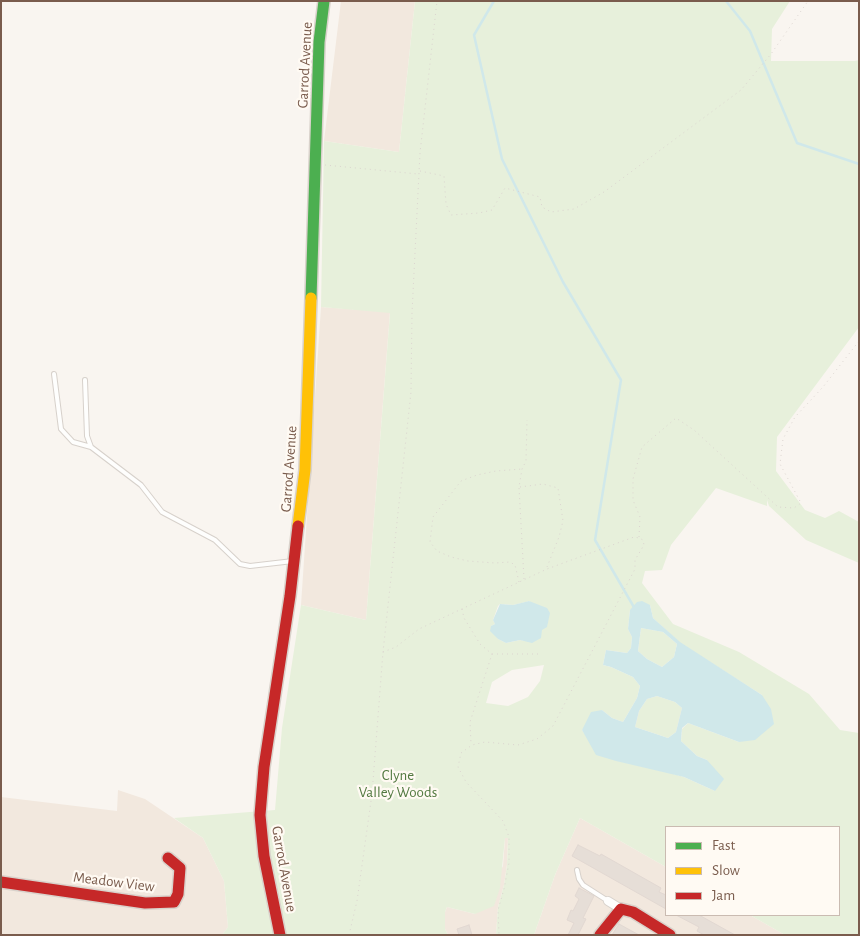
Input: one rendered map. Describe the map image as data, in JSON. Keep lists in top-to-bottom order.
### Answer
{
  "streets": {
    "main road": ["Garrod Avenue", "Meadow View"]
  },
  "parks": ["Clyne Valley Woods"],
  "legend": ["Fast", "Slow", "Jam"]
}
